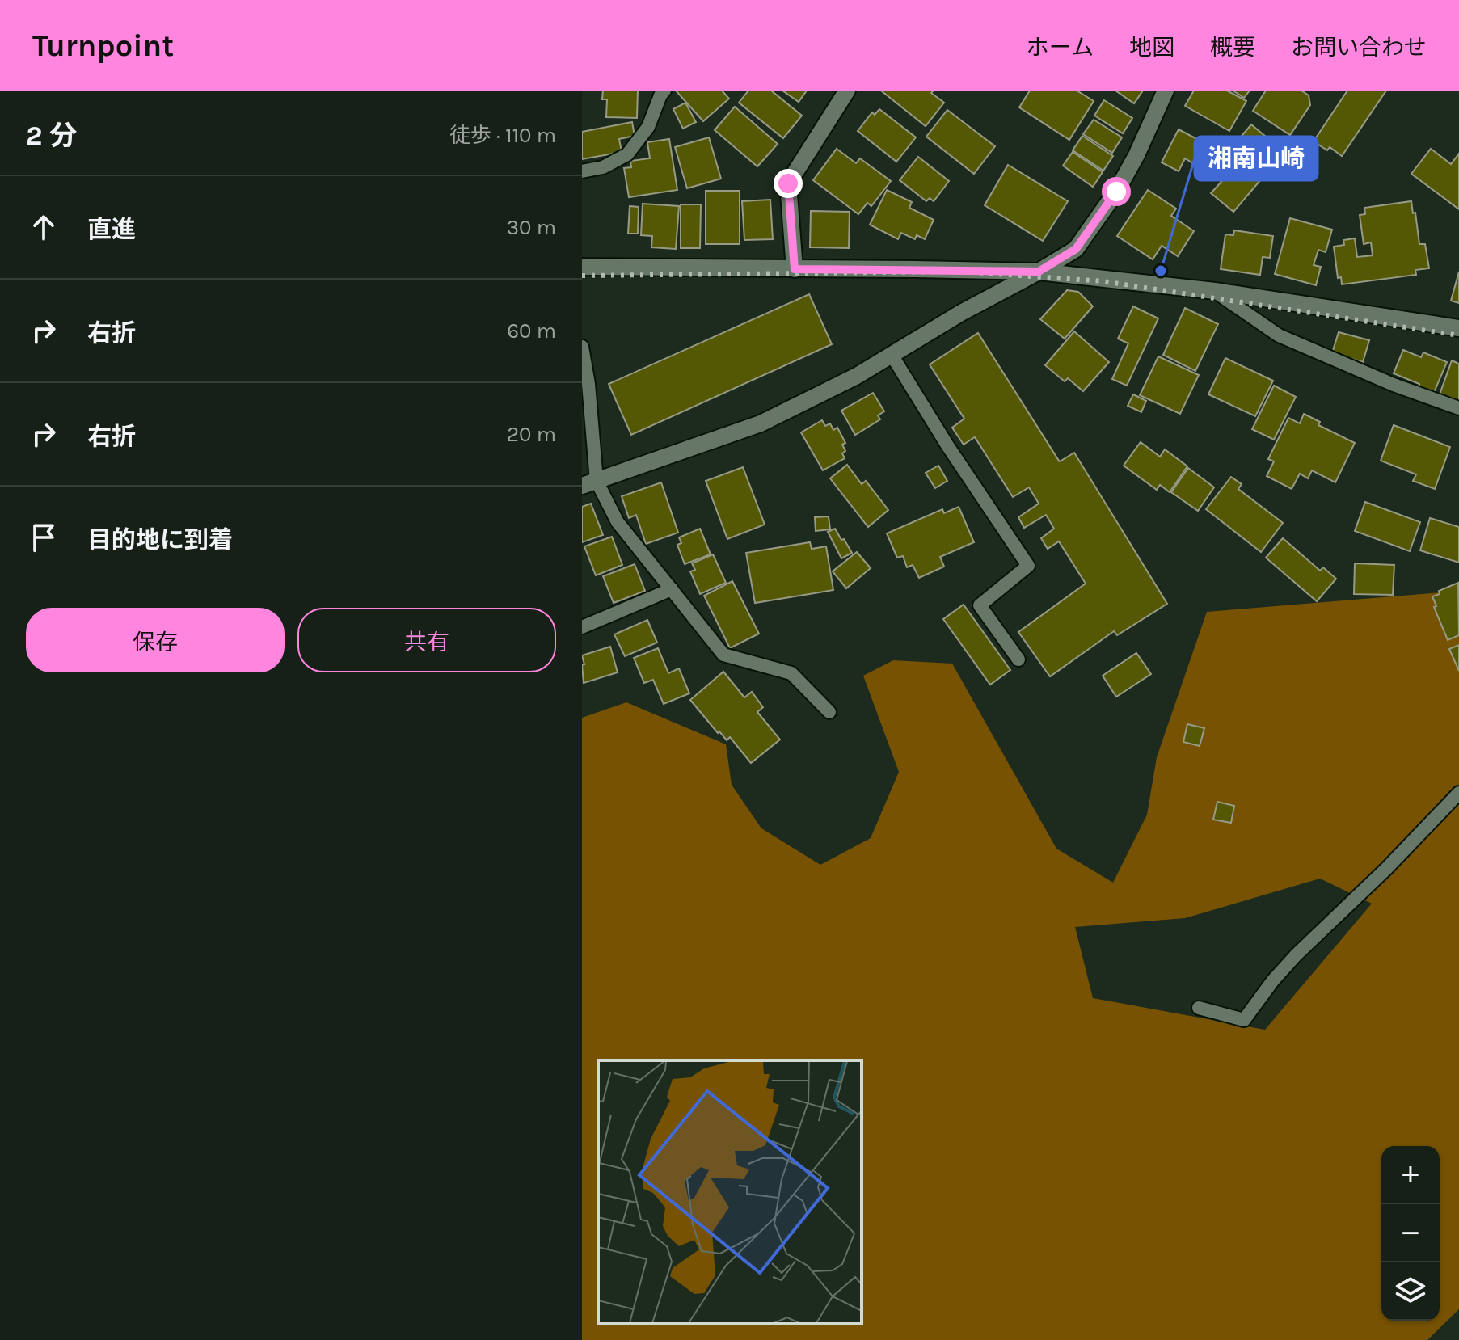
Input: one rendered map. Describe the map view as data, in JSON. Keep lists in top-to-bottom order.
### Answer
{
  "places": ["湘南山崎"],
  "page": {
    "header": "Turnpoint",
    "nav": [
      "ホーム",
      "地図",
      "概要",
      "お問い合わせ"
    ],
    "heading": ["2 分", "徒歩 · 110 m"],
    "list": [
      ["直進", "30 m"],
      ["右折", "60 m"],
      ["右折", "20 m"],
      "目的地に到着"
    ],
    "buttons": ["保存", "共有"],
    "map_buttons": ["+", "−"]
  }
}
